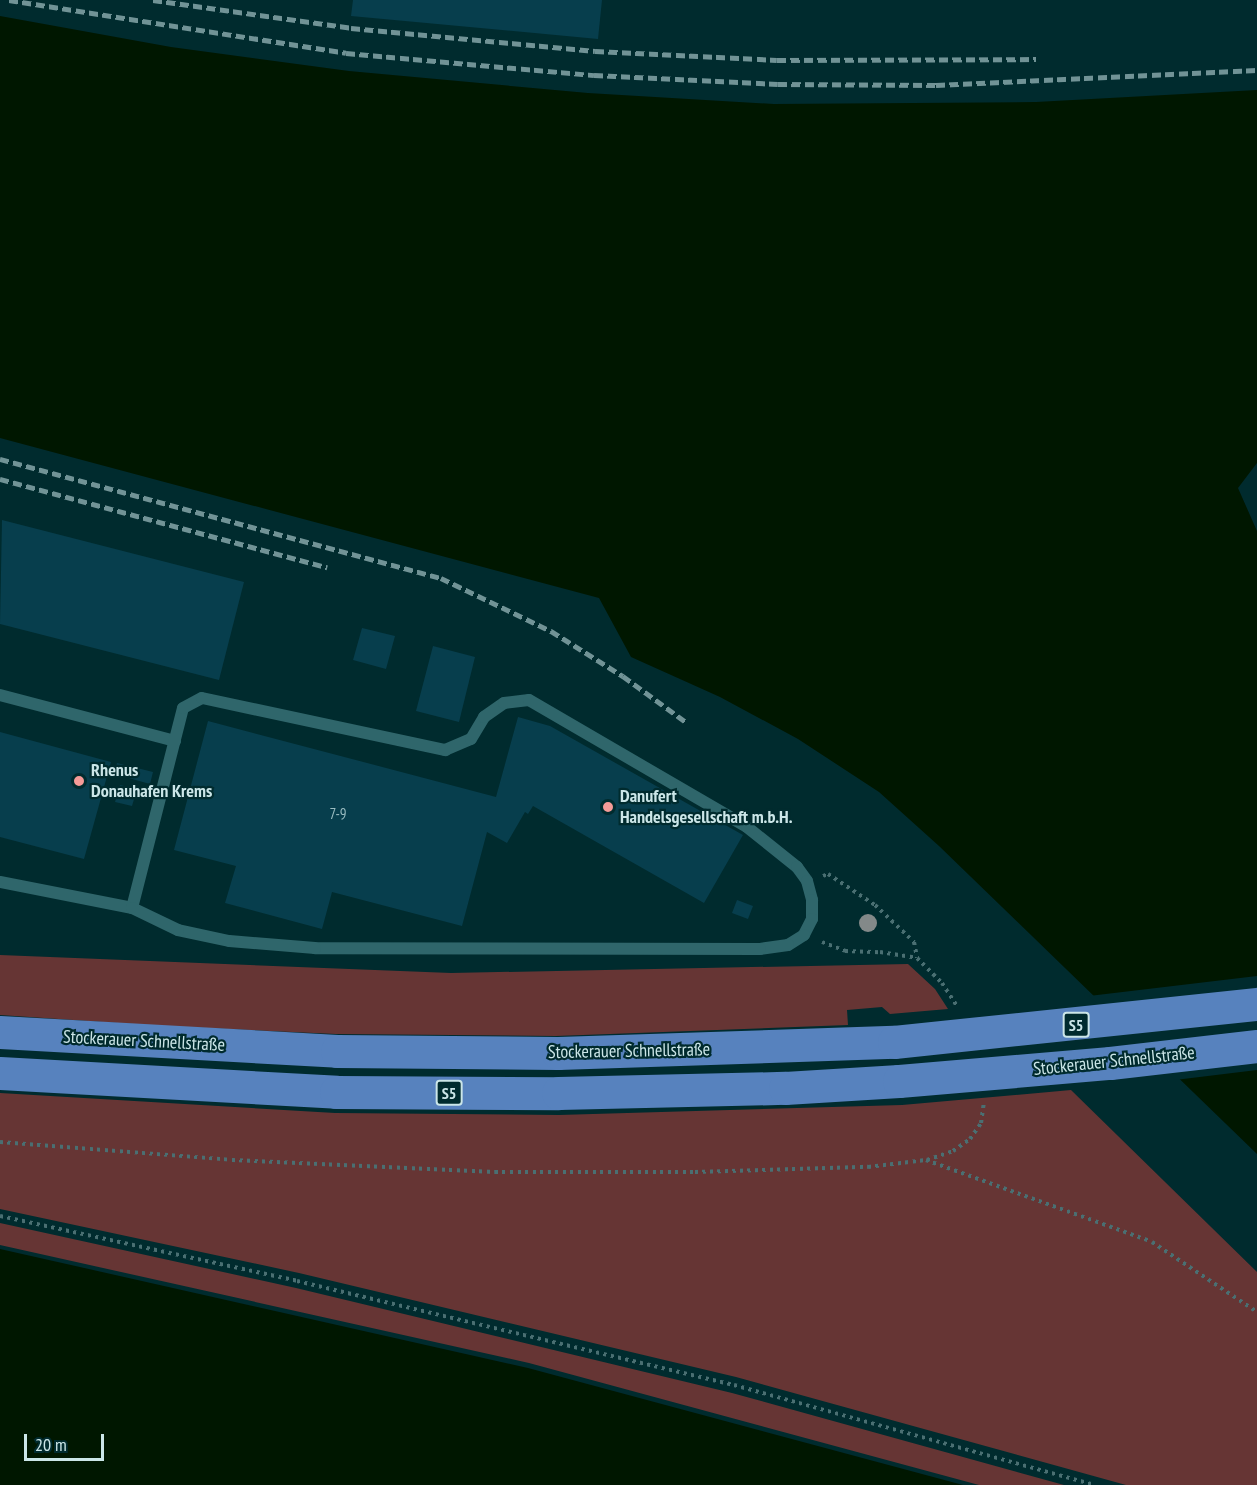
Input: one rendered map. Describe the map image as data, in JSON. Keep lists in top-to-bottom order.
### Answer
{
  "streets": {
    "highway": ["S5", "Stockerauer Schnellstraße"]
  },
  "places": ["Rhenus Donauhafen Krems", "Danufert Handelsgesellschaft m.b.H."],
  "house_numbers": ["7-9"],
  "scale_bar": "20 m"
}
